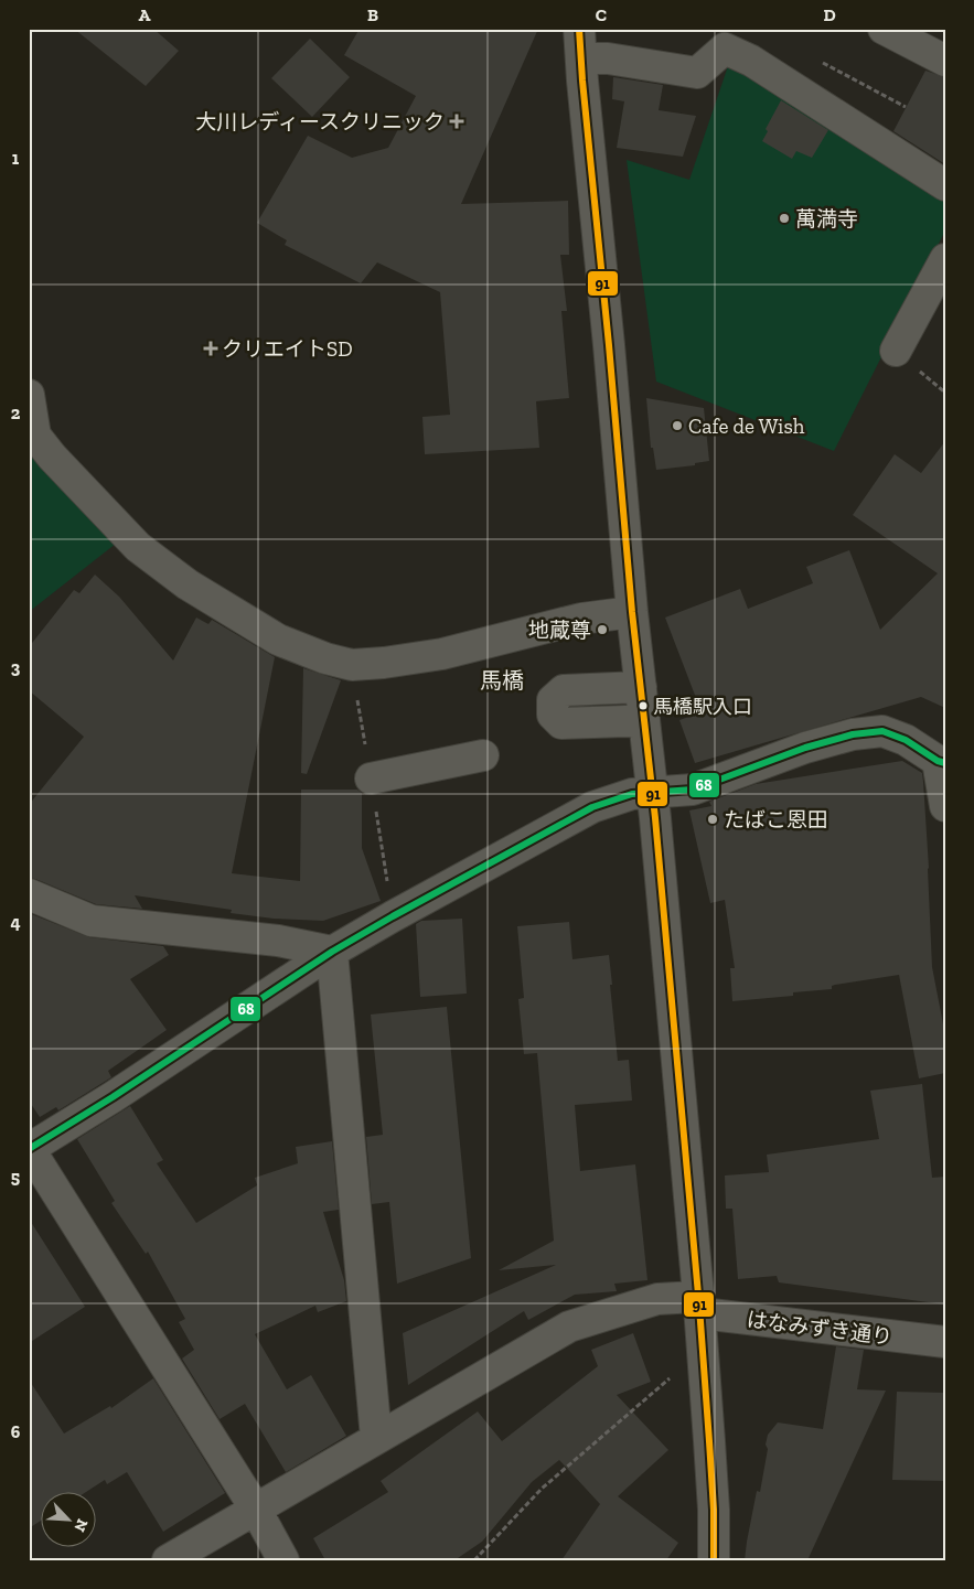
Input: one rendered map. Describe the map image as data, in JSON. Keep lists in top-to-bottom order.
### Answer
{
  "streets": {
    "street": ["はなみずき通り"]
  },
  "districts": ["馬橋"],
  "places": {
    "health": ["大川レディースクリニック", "クリエイトSD"],
    "other": [
      "萬満寺",
      "Cafe de Wish",
      "地蔵尊",
      "馬橋駅入口",
      "たばこ恩田"
    ]
  },
  "lines": ["transit line 91", "transit line 68"],
  "north": "bottom right",
  "grid": {
    "columns": [
      "A",
      "B",
      "C",
      "D"
    ],
    "rows": [
      "1",
      "2",
      "3",
      "4",
      "5",
      "6"
    ]
  }
}
